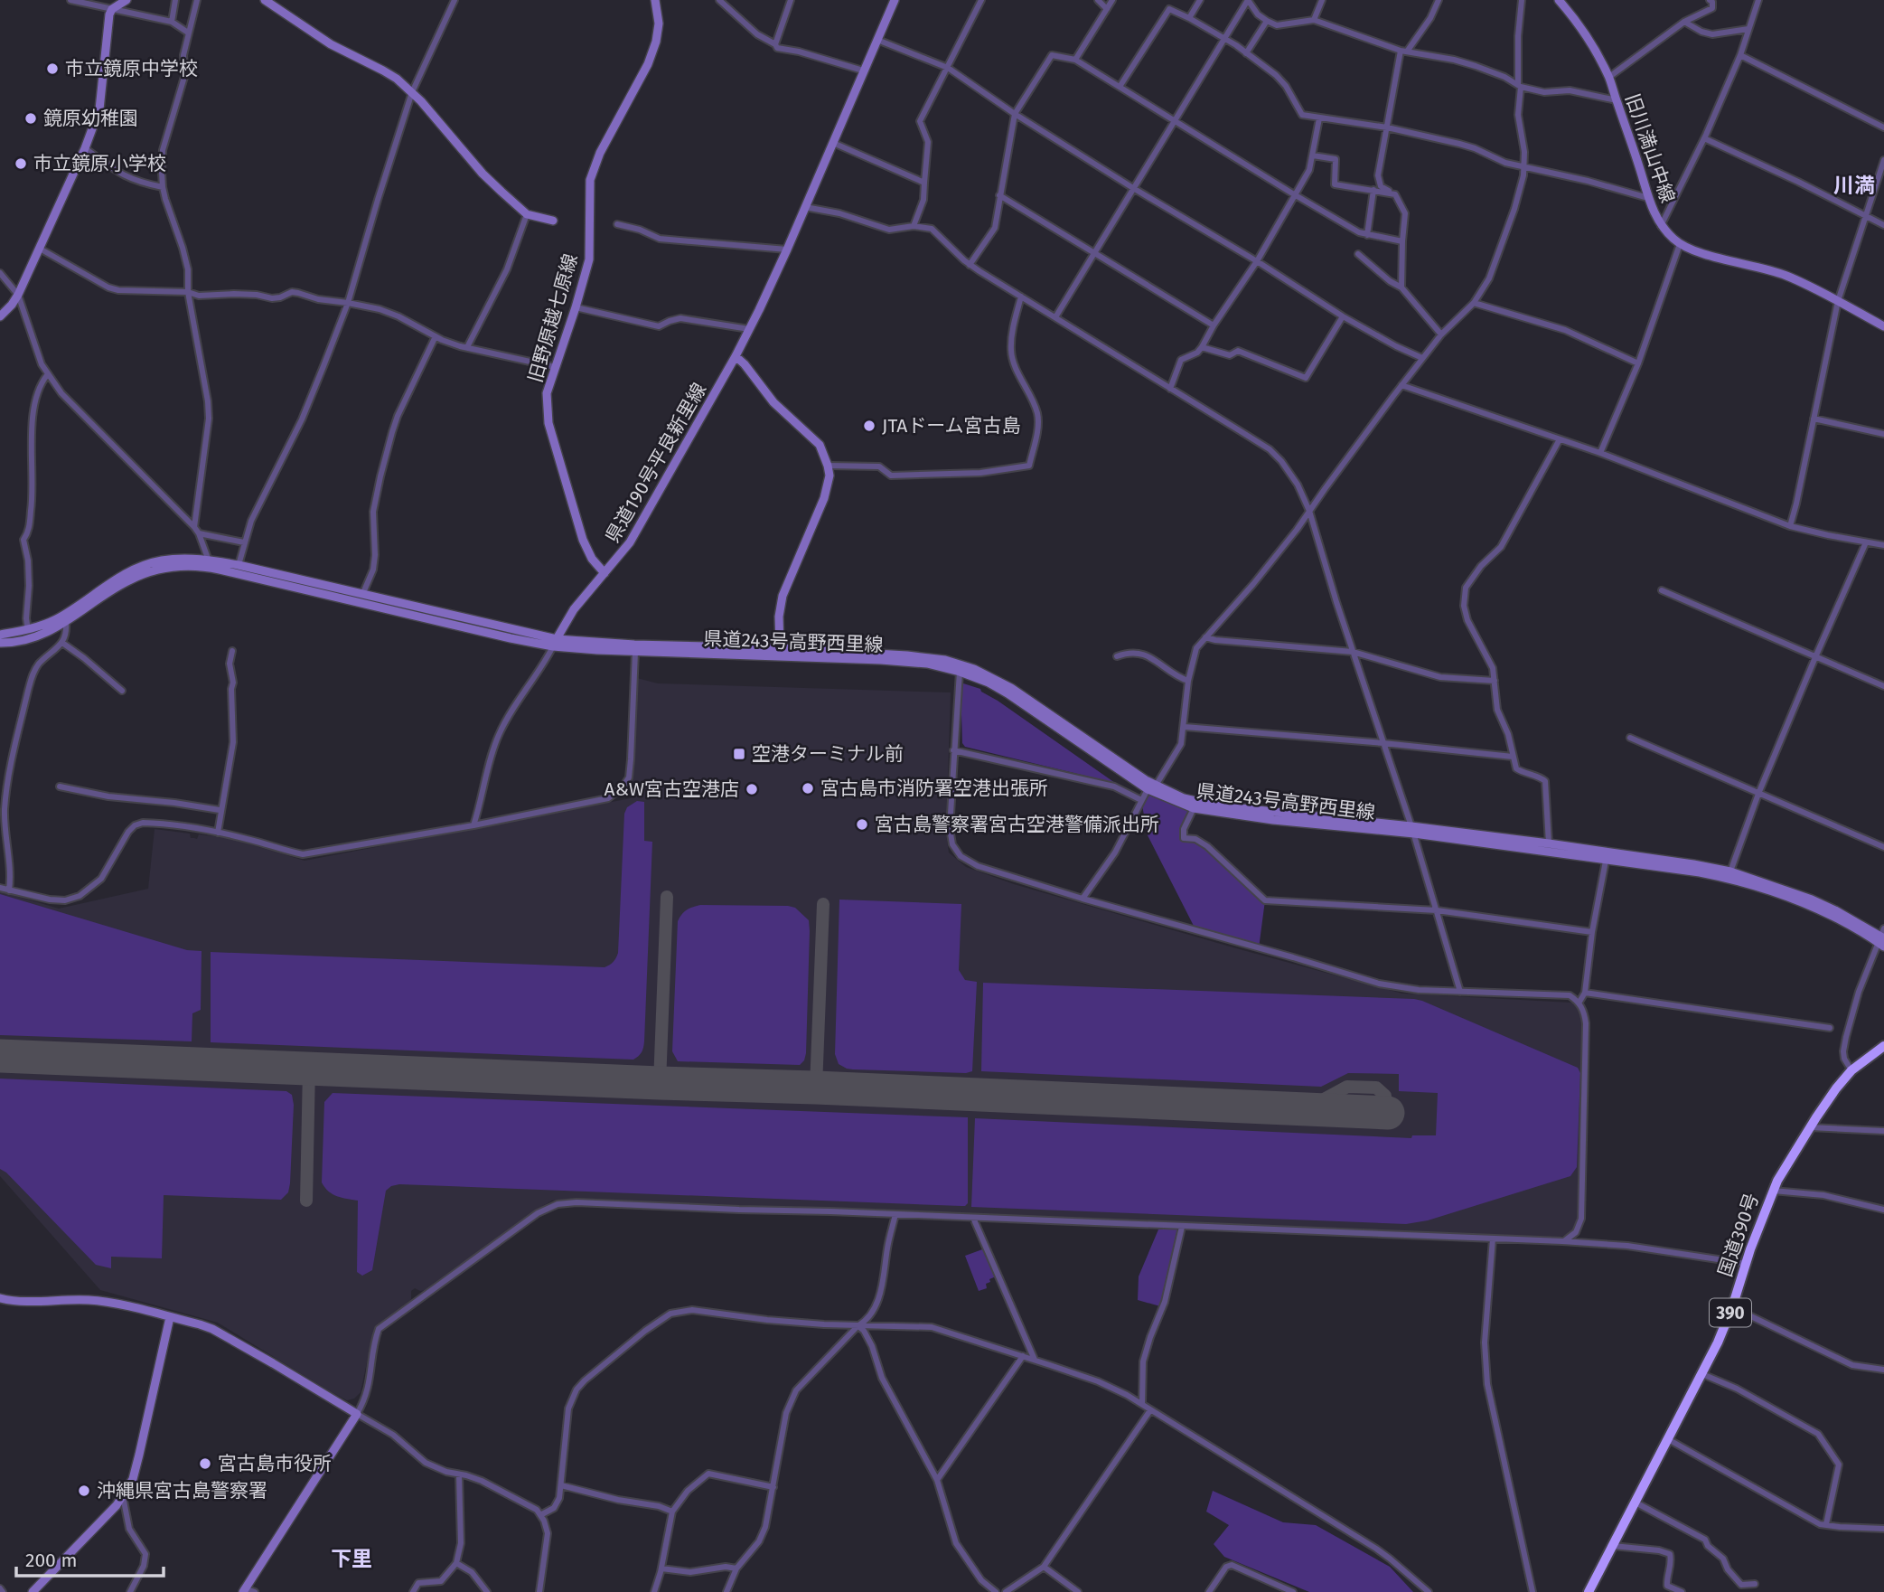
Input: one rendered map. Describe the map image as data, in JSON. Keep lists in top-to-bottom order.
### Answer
{
  "streets": {
    "highway": ["国道390号", "390"],
    "main road": [
      "旧川満山中線",
      "旧野原越七原線",
      "県道190号平良新里線",
      "県道243号高野西里線"
    ]
  },
  "crossings": [
    ["旧野原越七原線", "県道190号平良新里線"],
    ["県道190号平良新里線", "県道243号高野西里線"]
  ],
  "districts": ["川満", "下里"],
  "places": {
    "other": [
      "市立鏡原中学校",
      "鏡原幼稚園",
      "市立鏡原小学校",
      "JTAドーム宮古島",
      "宮古島市消防署空港出張所",
      "A&W宮古空港店",
      "宮古島警察署宮古空港警備派出所",
      "宮古島市役所",
      "沖縄県宮古島警察署"
    ],
    "transit": ["空港ターミナル前"]
  },
  "scale_bar": "200 m"
}
